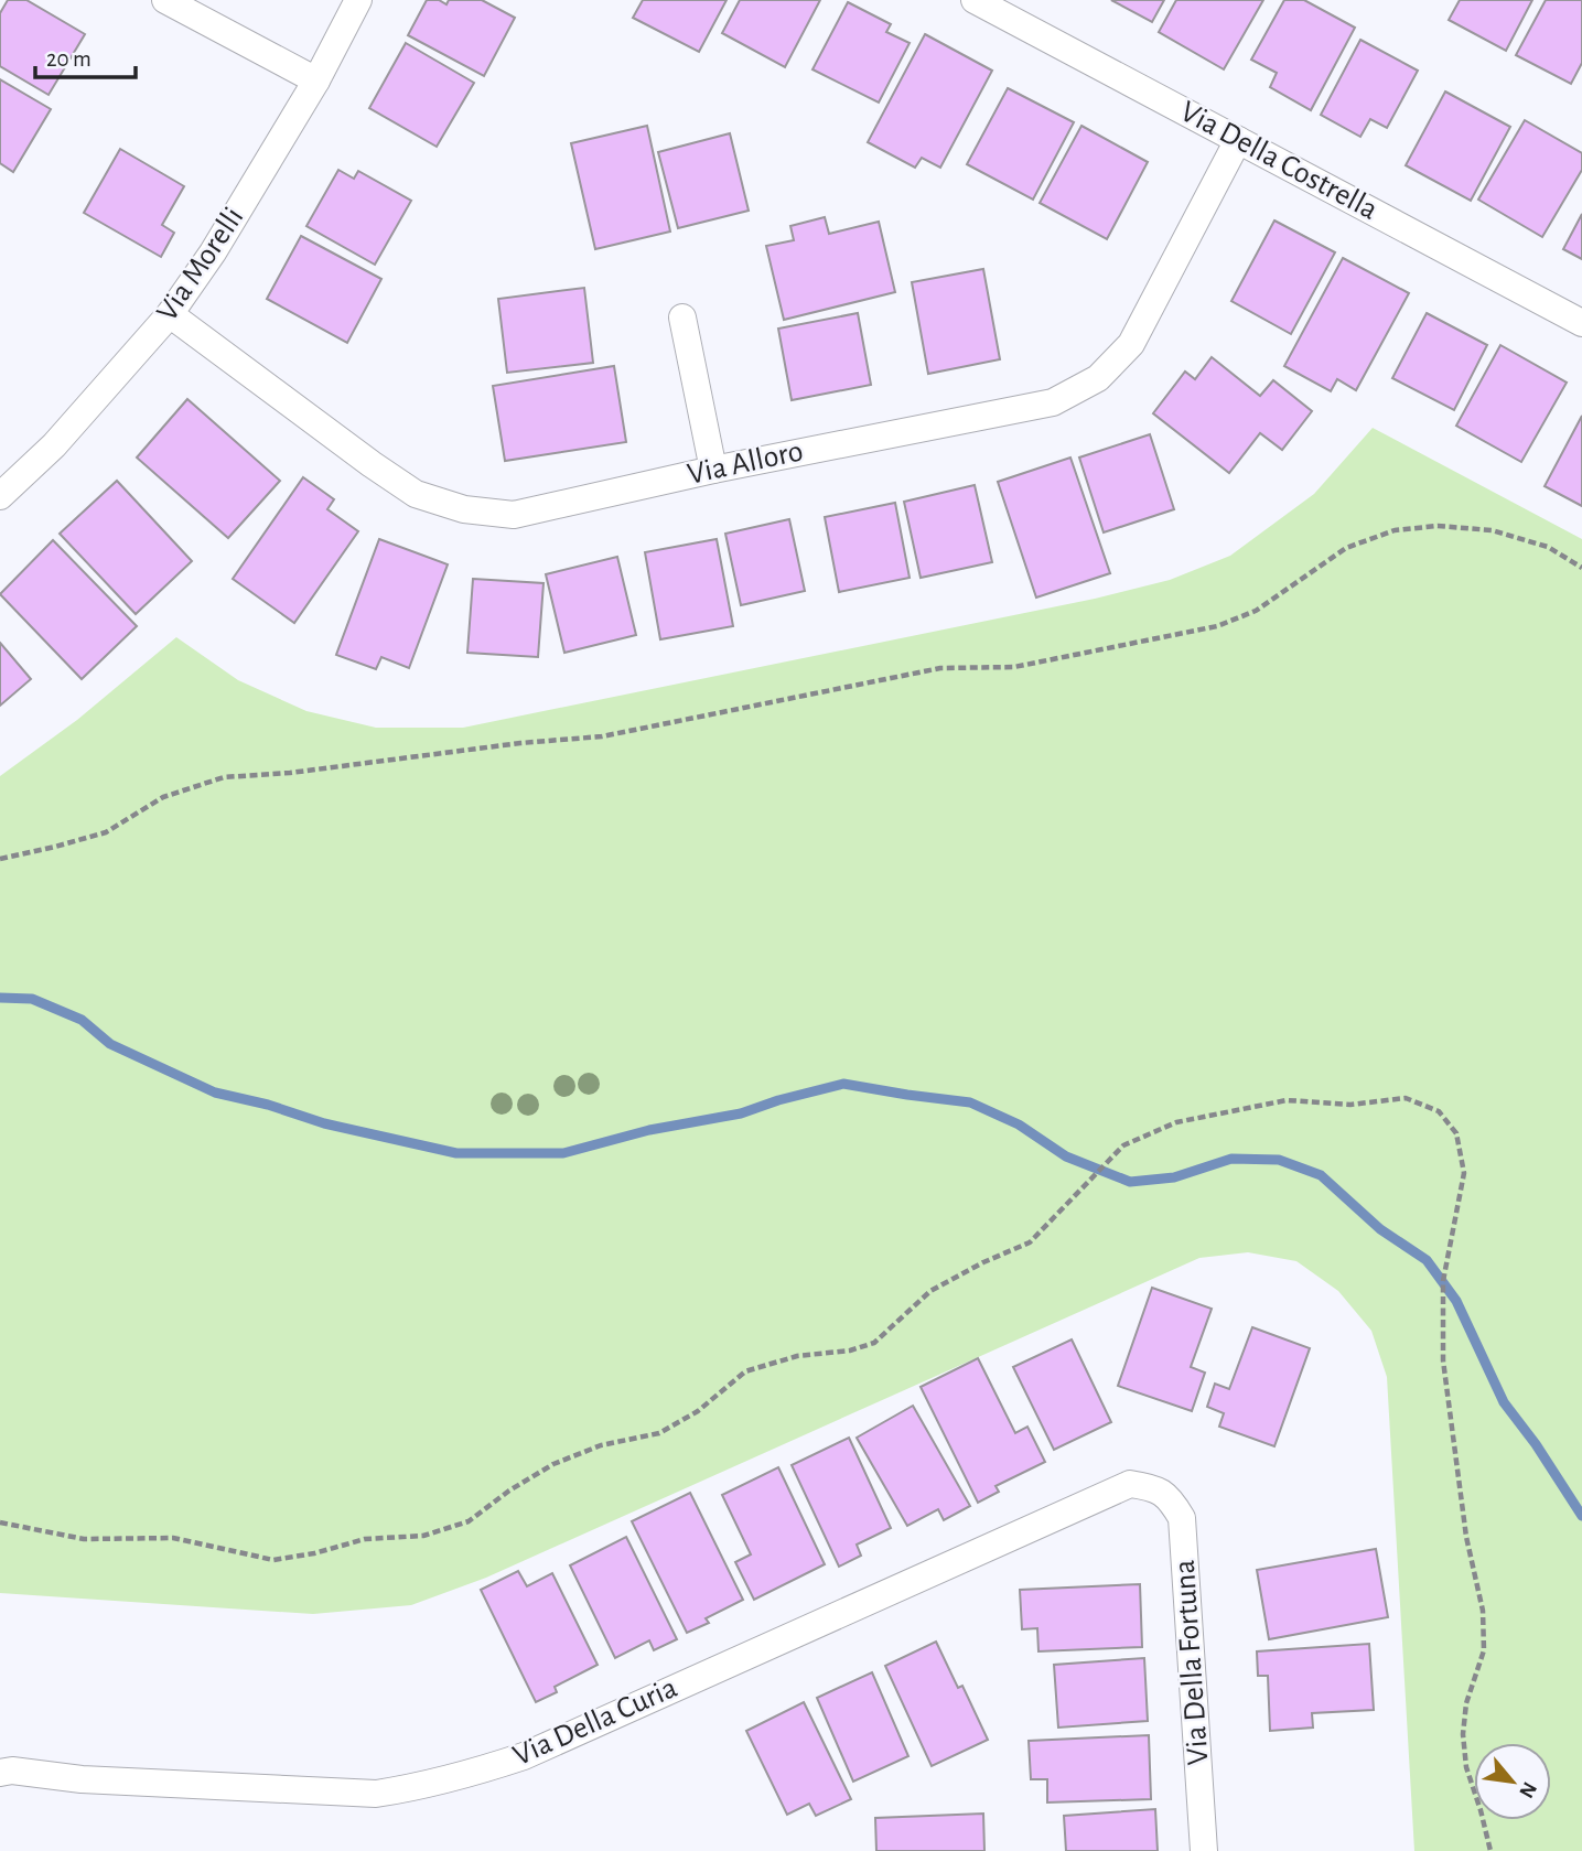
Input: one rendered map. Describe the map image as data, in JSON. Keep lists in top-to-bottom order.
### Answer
{
  "streets": {
    "street": [
      "Via Della Costrella",
      "Via Morelli",
      "Via Alloro",
      "Via Della Fortuna",
      "Via Della Curia"
    ]
  },
  "crossings": [
    ["Via Della Costrella", "Via Alloro"],
    ["Via Morelli", "Via Alloro"],
    ["Via Della Fortuna", "Via Della Curia"]
  ],
  "scale_bar": "20 m",
  "north": "bottom right"
}
